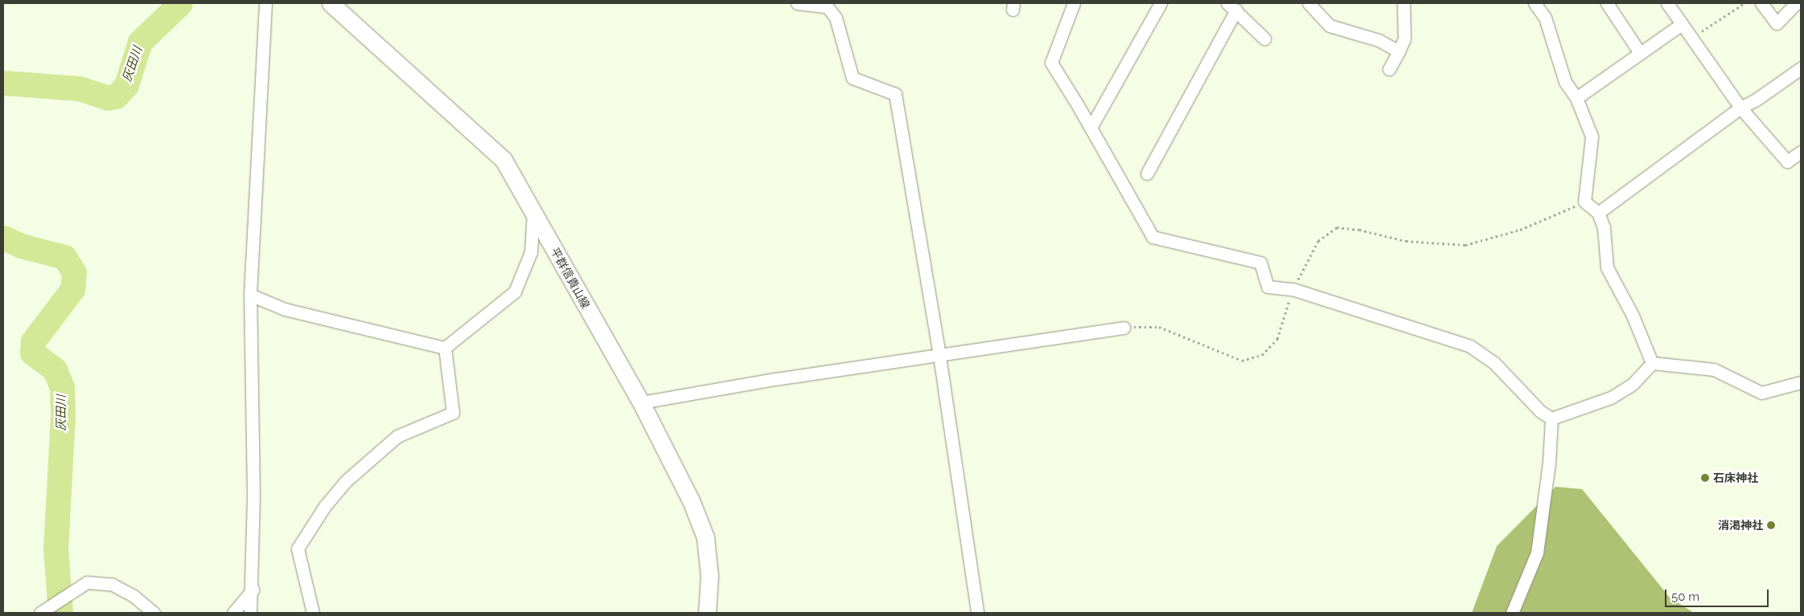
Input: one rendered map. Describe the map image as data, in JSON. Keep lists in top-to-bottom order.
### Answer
{
  "streets": {
    "main road": ["平群信貴山線"]
  },
  "water": ["灰田川"],
  "places": ["石床神社", "消渇神社"],
  "scale_bar": "50 m"
}
